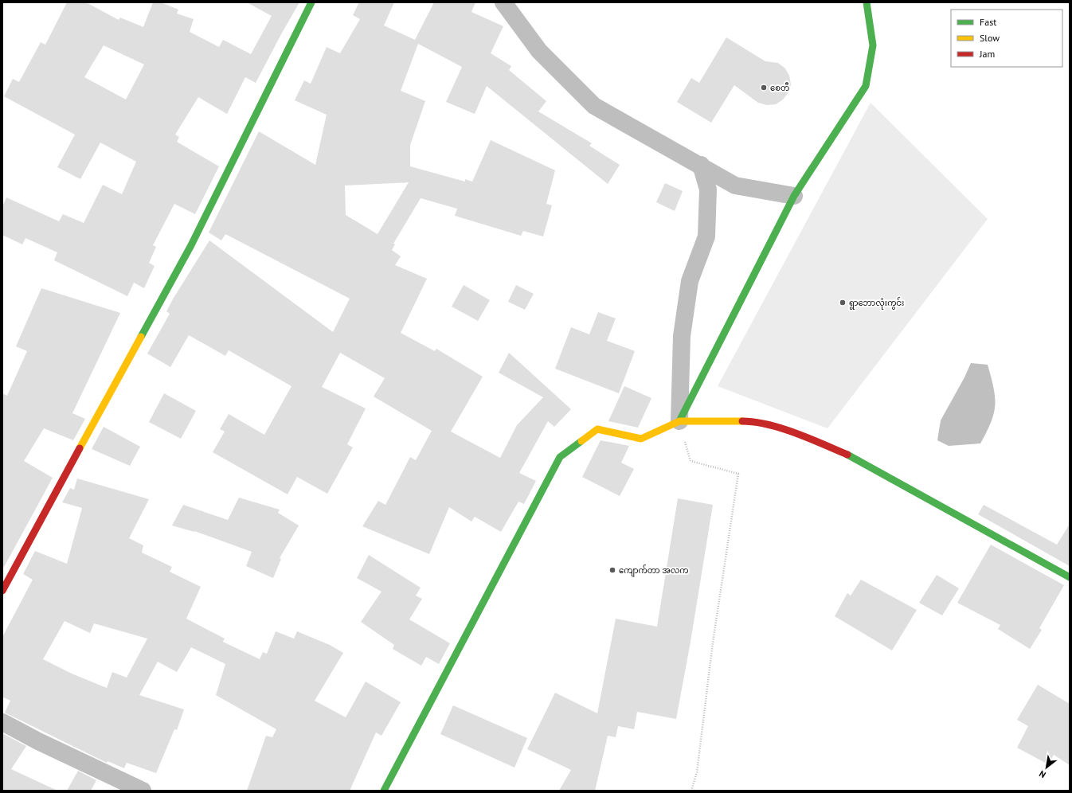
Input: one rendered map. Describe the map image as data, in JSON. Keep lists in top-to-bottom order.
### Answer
{
  "places": ["စေတီ", "ရွာဘောလုံးကွင်း", "ကျောက်တာ အလက"],
  "legend": ["Fast", "Slow", "Jam"],
  "north": "bottom left"
}
